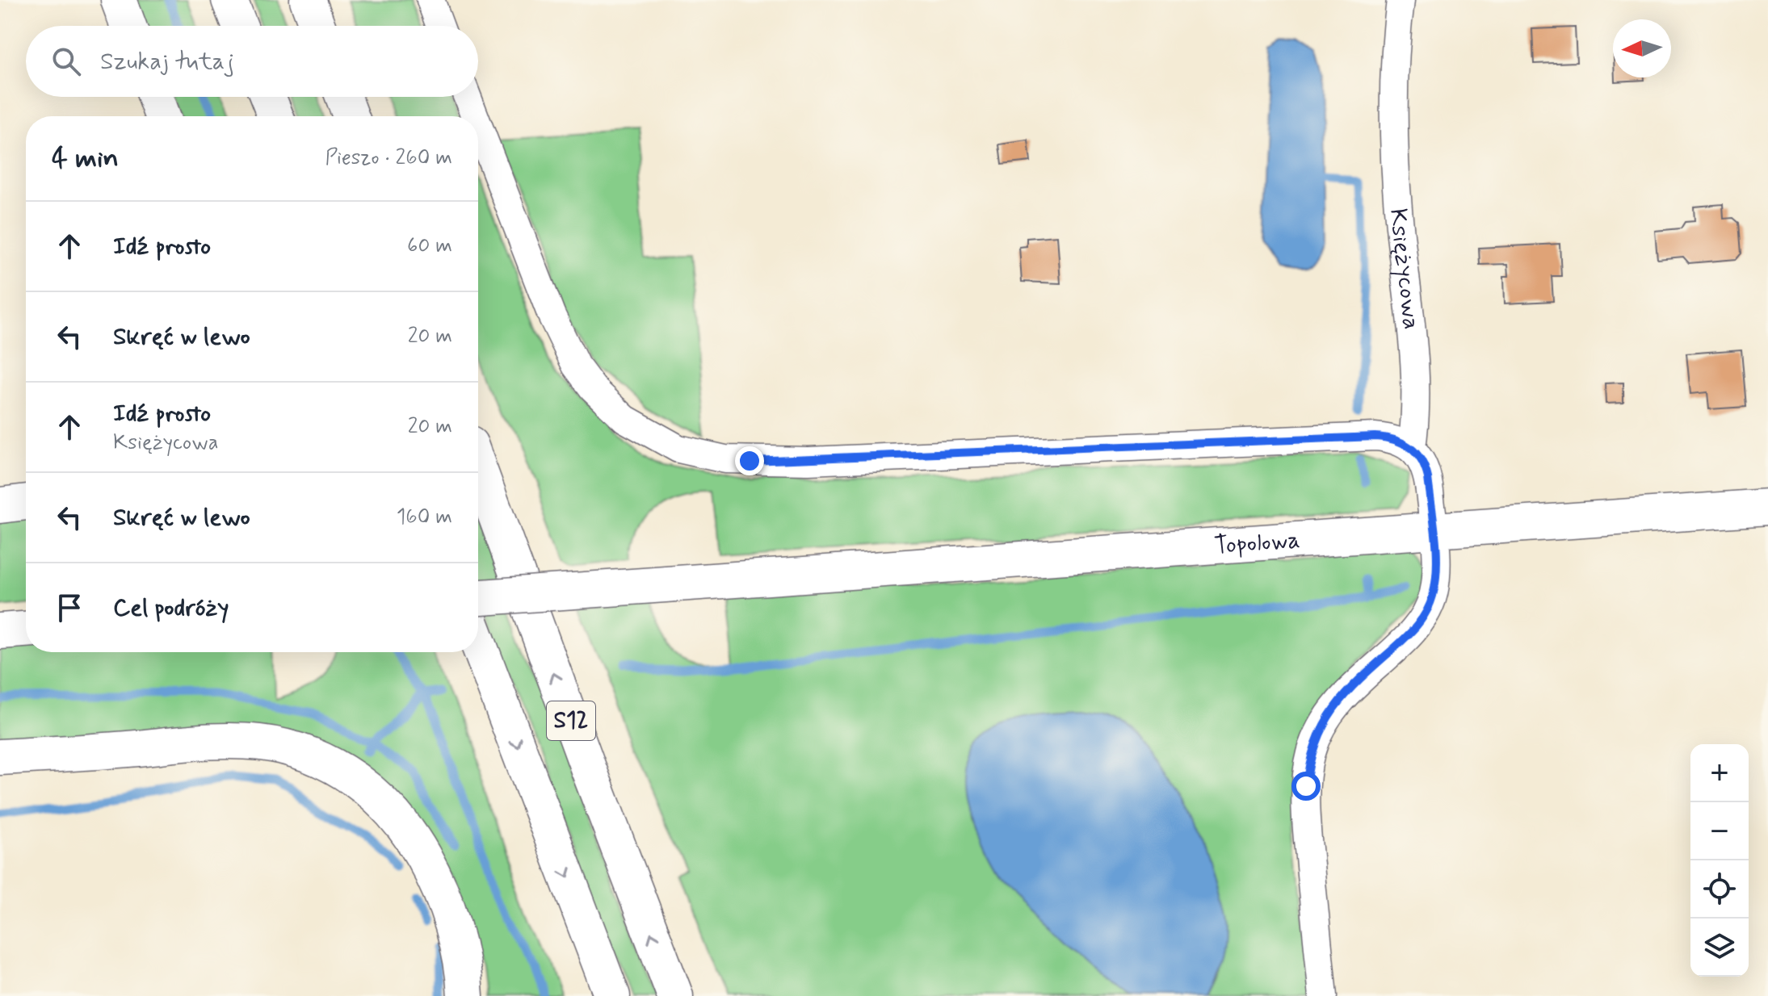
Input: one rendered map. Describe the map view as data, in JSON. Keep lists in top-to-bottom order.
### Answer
{
  "streets": {
    "main road": ["Topolowa", "S12"],
    "street": ["Księżycowa"]
  },
  "north": "left",
  "page": {
    "search": "Szukaj tutaj",
    "heading": ["4 min", "Pieszo · 260 m"],
    "list": [
      ["Idź prosto", "60 m"],
      ["Skręć w lewo", "20 m"],
      ["Idź prosto", "Księżycowa", "20 m"],
      ["Skręć w lewo", "160 m"],
      "Cel podróży"
    ],
    "map_buttons": ["+", "−"]
  }
}
